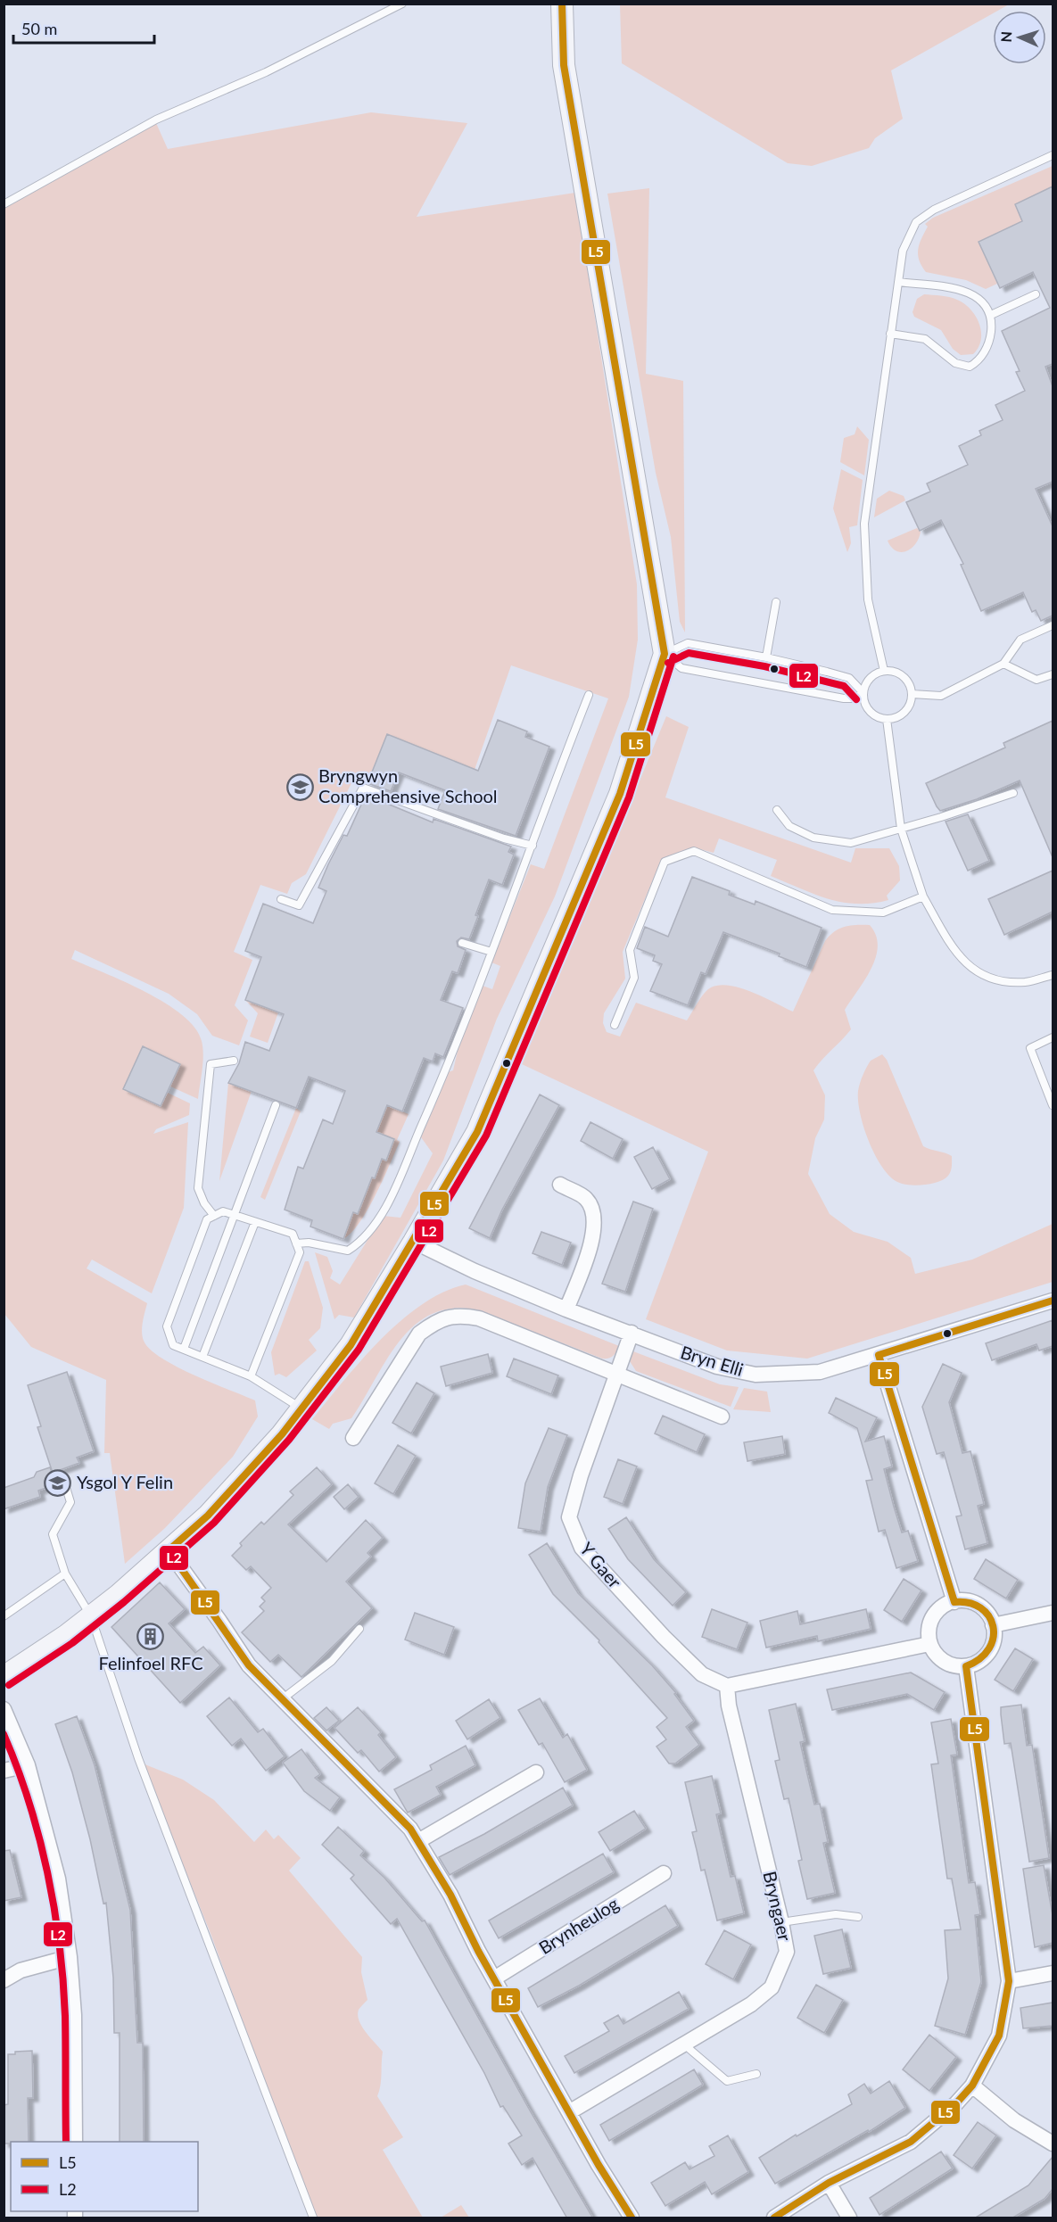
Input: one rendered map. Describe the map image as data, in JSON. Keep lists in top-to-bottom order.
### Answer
{
  "streets": {
    "street": [
      "Bryn Elli",
      "Y Gaer",
      "Bryngaer",
      "Brynheulog"
    ]
  },
  "crossings": [
    ["Bryn Elli", "Y Gaer"],
    ["Y Gaer", "Bryngaer"]
  ],
  "places": {
    "school or university": ["Bryngwyn Comprehensive School", "Ysgol Y Felin"],
    "building": ["Felinfoel RFC"]
  },
  "lines": ["transit line L5", "transit line L2"],
  "legend": ["L5", "L2"],
  "scale_bar": "50 m",
  "north": "left"
}
